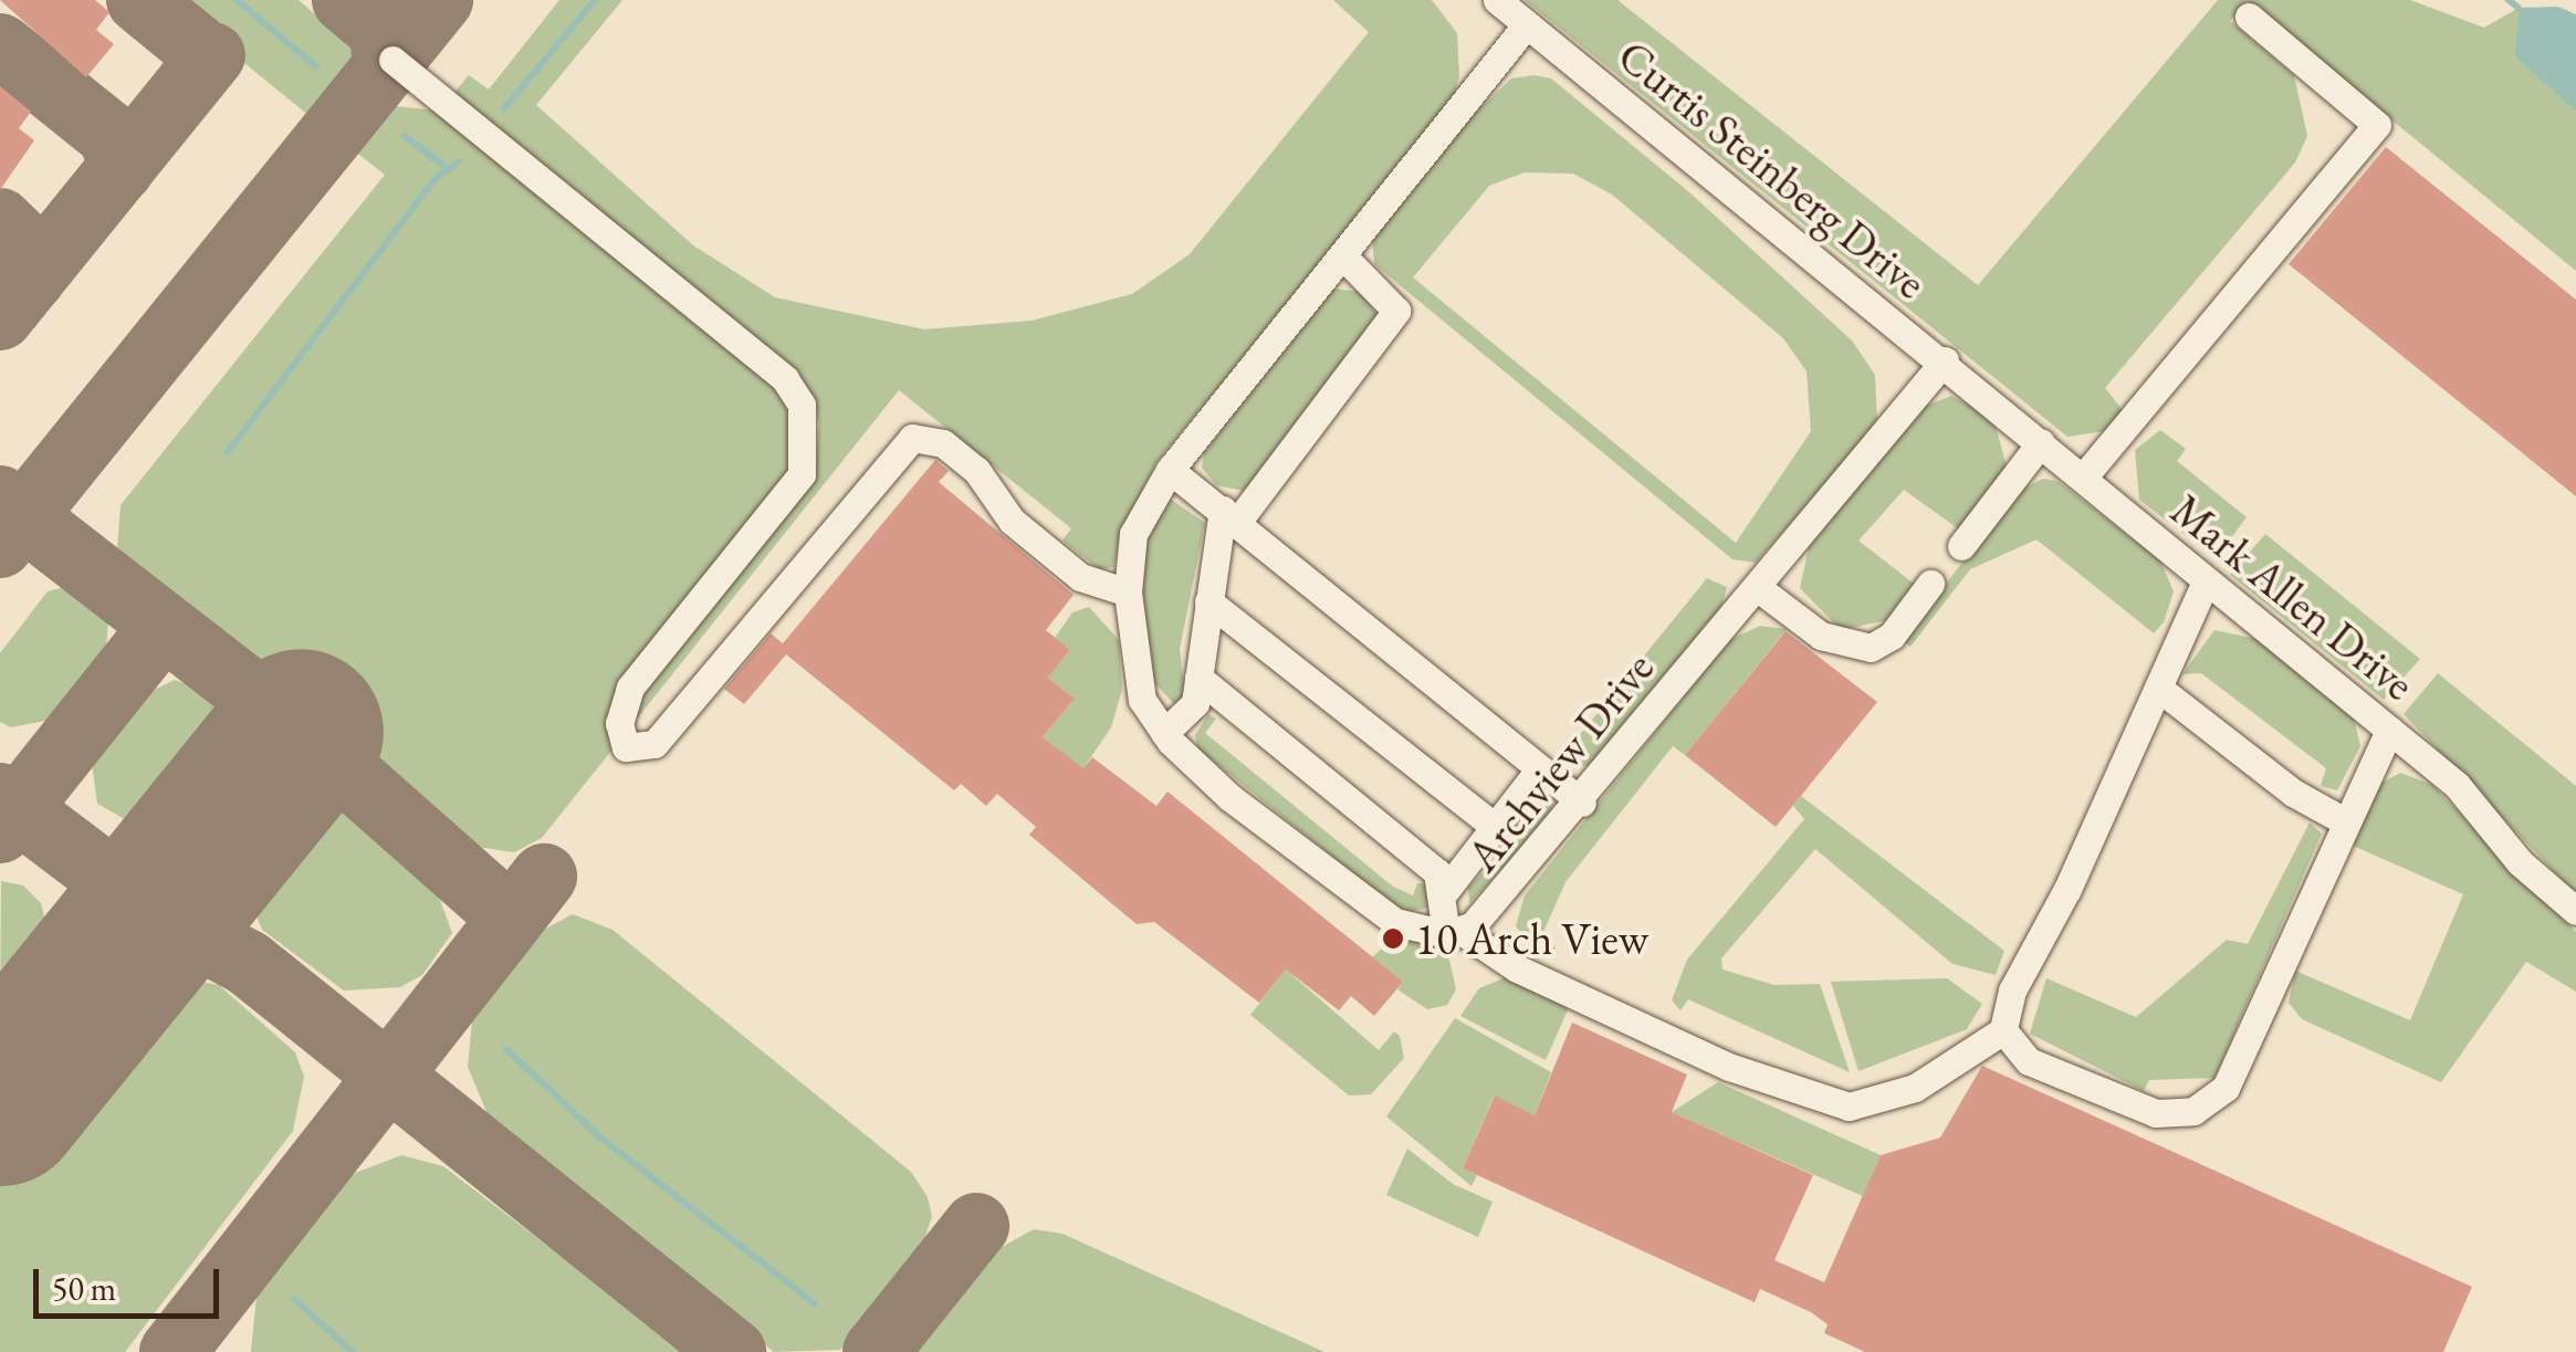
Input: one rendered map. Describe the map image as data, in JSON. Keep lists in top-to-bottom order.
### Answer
{
  "streets": {
    "lane": ["Curtis Steinberg Drive", "Mark Allen Drive", "Archview Drive"]
  },
  "crossings": [
    ["Curtis Steinberg Drive", "Mark Allen Drive"],
    ["Curtis Steinberg Drive", "Archview Drive"],
    ["Mark Allen Drive", "Archview Drive"]
  ],
  "places": ["10 Arch View"],
  "scale_bar": "50 m"
}
